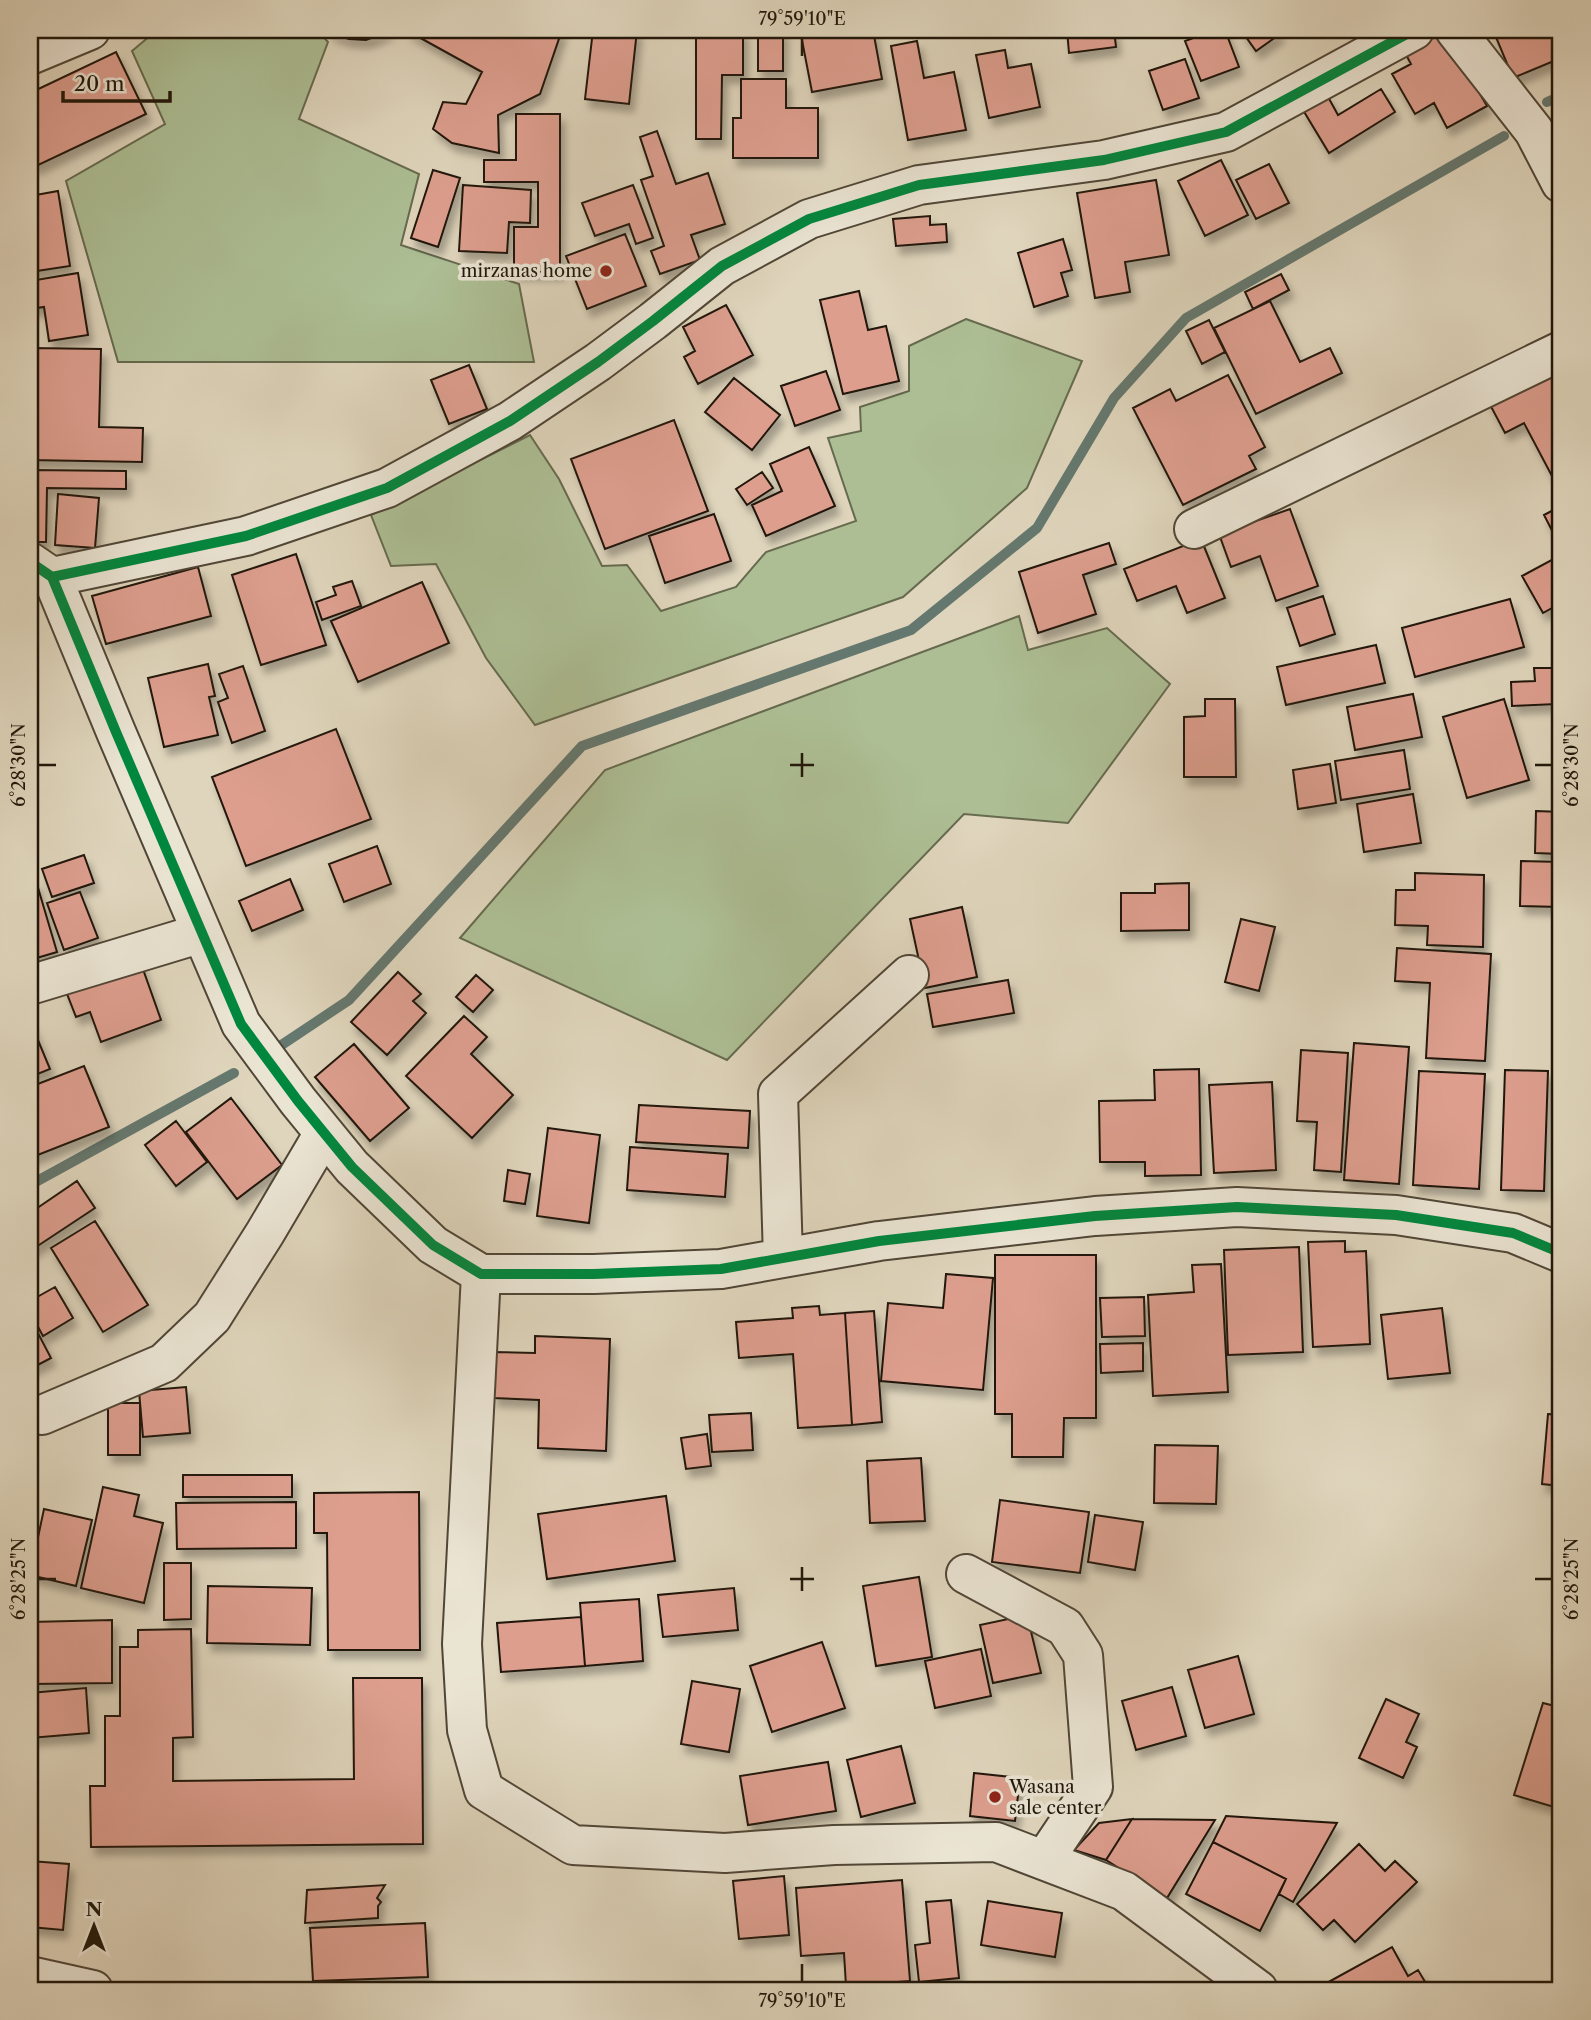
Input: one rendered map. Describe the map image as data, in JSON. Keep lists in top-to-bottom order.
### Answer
{
  "places": ["mirzanas home", "Wasana sale center"],
  "scale_bar": "20 m",
  "north": "top",
  "coordinates": ["79°59'10\"E", "6°28'30\"N", "6°28'25\"N"]
}
